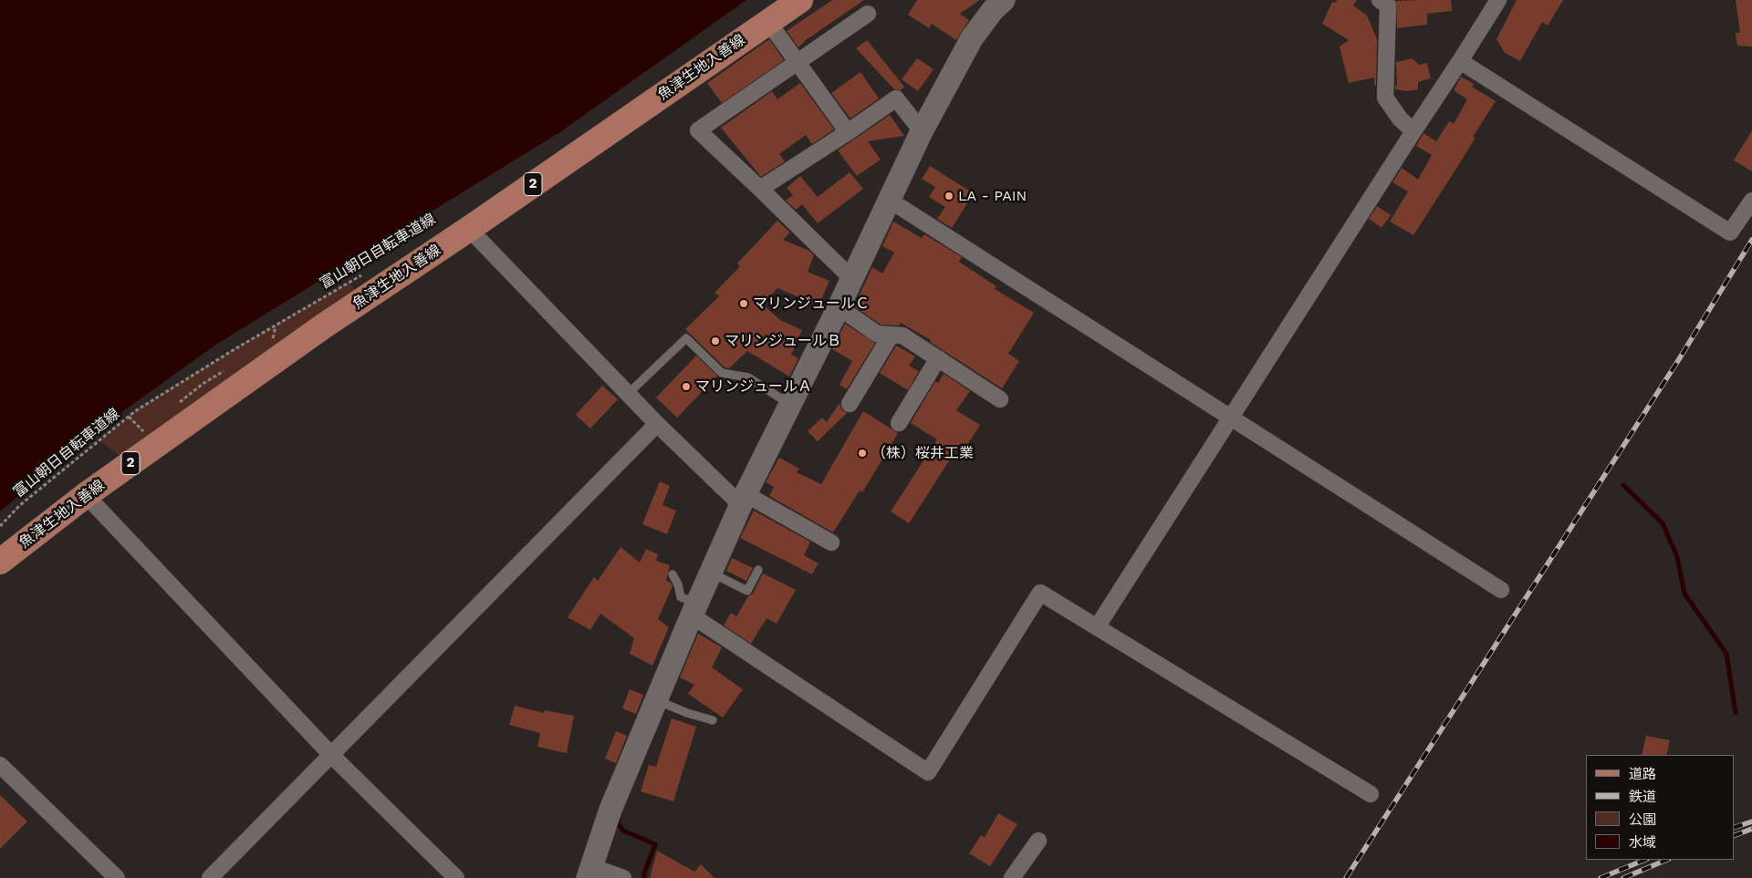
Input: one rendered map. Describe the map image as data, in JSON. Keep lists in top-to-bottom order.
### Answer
{
  "streets": {
    "main road": ["魚津生地入善線", "2"],
    "path": ["富山朝日自転車道線"]
  },
  "places": [
    "LA - PAIN",
    "マリンジュールＣ",
    "マリンジュールＢ",
    "マリンジュールＡ",
    "（株）桜井工業"
  ],
  "legend": [
    "道路",
    "鉄道",
    "公園",
    "水域"
  ]
}
